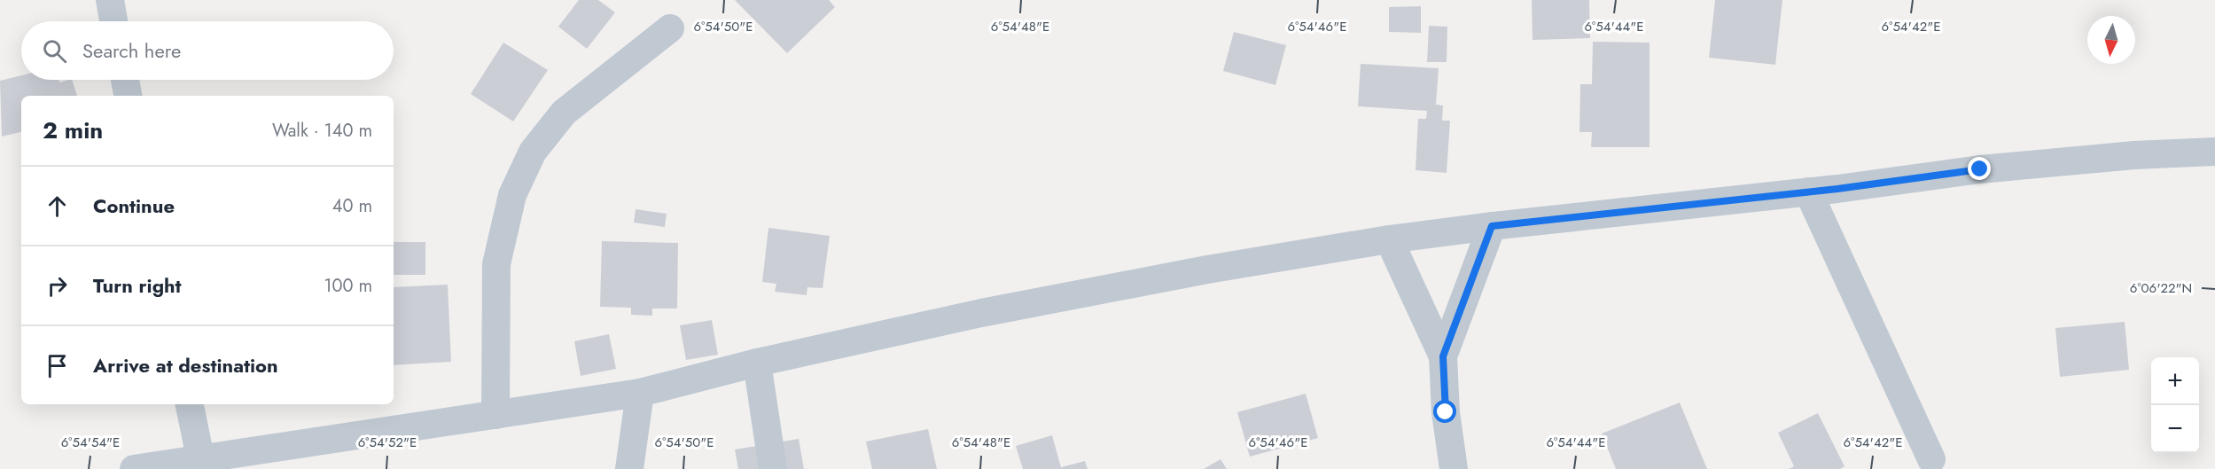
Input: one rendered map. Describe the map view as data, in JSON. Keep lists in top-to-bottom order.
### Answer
{
  "north": "bottom",
  "page": {
    "search": "Search here",
    "heading": ["2 min", "Walk · 140 m"],
    "list": [
      ["Continue", "40 m"],
      ["Turn right", "100 m"],
      "Arrive at destination"
    ],
    "map_buttons": ["+", "−"]
  },
  "coordinates": [
    "6°54'50\"E",
    "6°54'48\"E",
    "6°54'46\"E",
    "6°54'44\"E",
    "6°54'42\"E",
    "6°06'22\"N",
    "6°54'54\"E",
    "6°54'52\"E"
  ]
}
